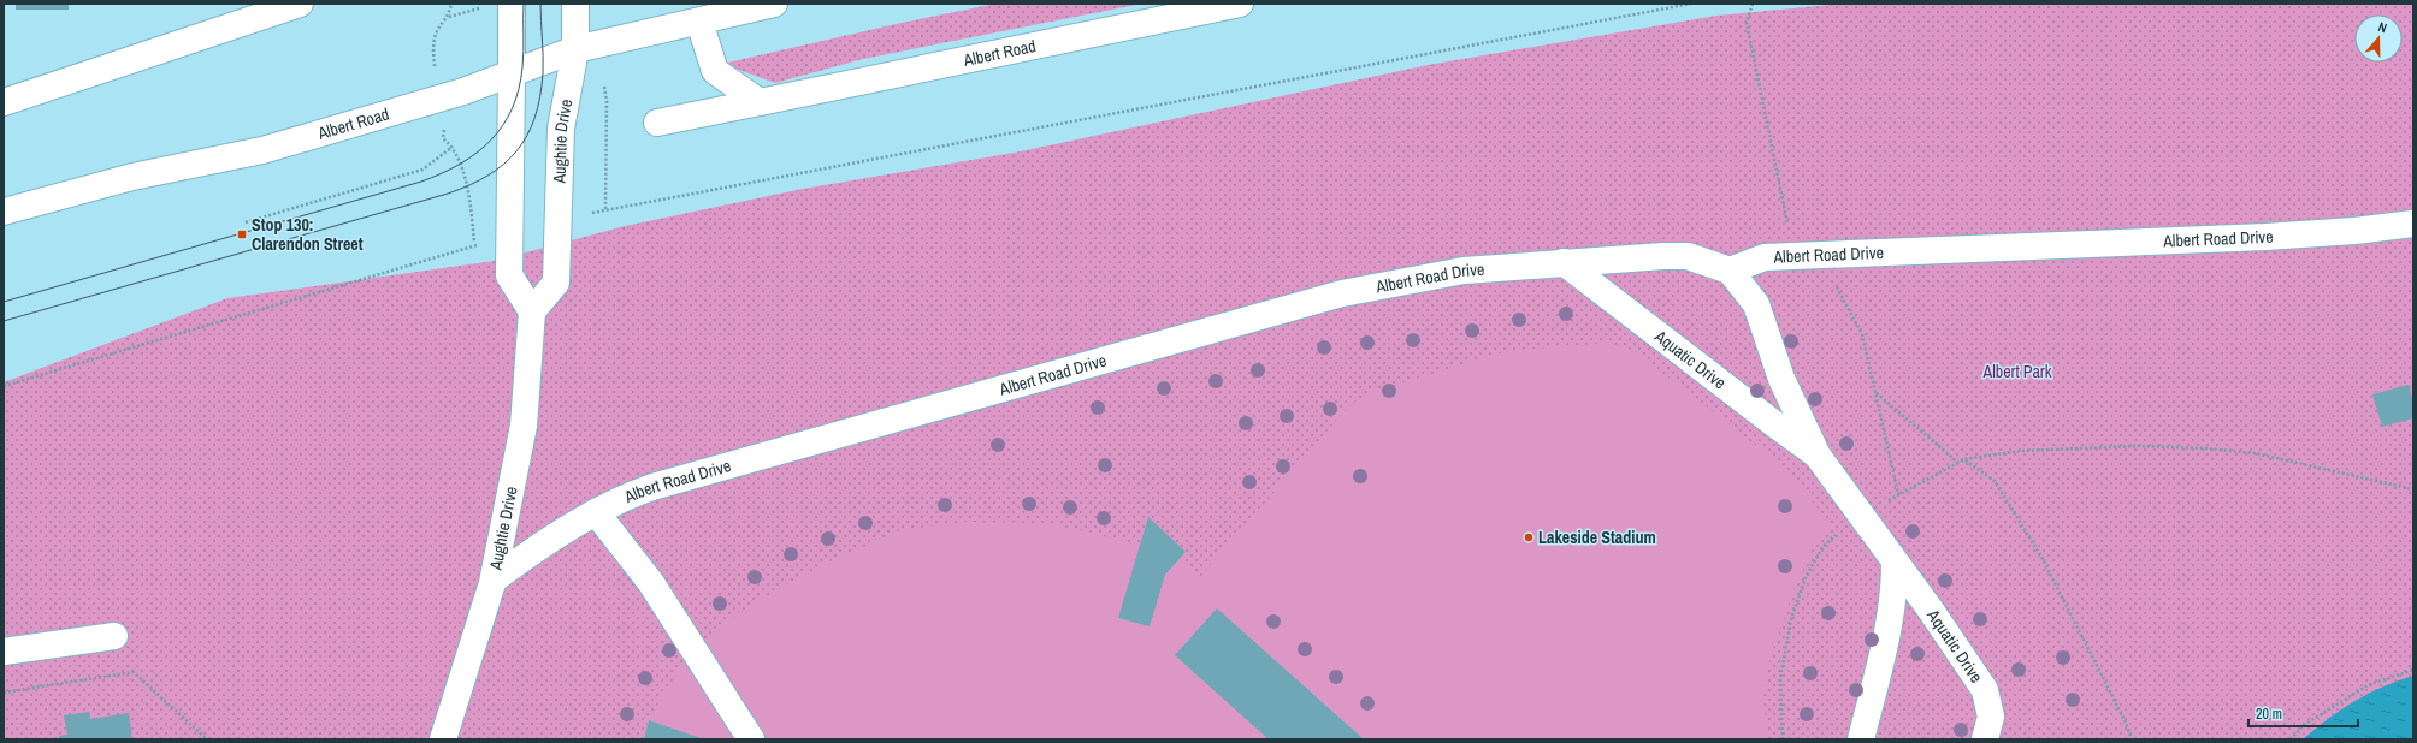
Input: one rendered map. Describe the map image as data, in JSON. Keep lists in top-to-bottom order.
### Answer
{
  "streets": {
    "street": [
      "Albert Road",
      "Aughtie Drive",
      "Albert Road Drive",
      "Aquatic Drive"
    ]
  },
  "crossings": [
    ["Albert Road", "Aughtie Drive"],
    ["Aughtie Drive", "Albert Road Drive"],
    ["Albert Road Drive", "Aquatic Drive"]
  ],
  "parks": ["Albert Park"],
  "places": {
    "transit": ["Stop 130: Clarendon Street"],
    "other": ["Lakeside Stadium"]
  },
  "scale_bar": "20 m",
  "north": "top"
}
